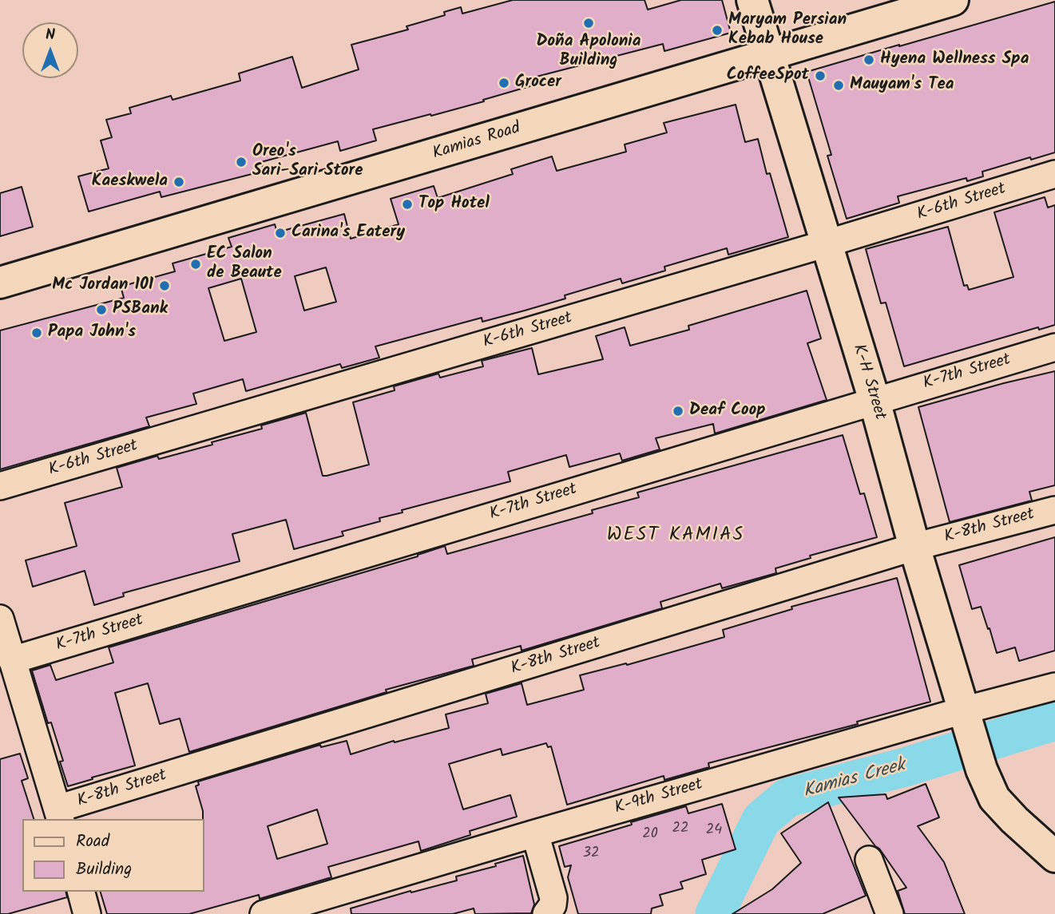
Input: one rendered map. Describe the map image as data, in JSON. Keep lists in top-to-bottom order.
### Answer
{
  "streets": {
    "main road": ["Kamias Road", "K-H Street"],
    "street": [
      "K-6th Street",
      "K-7th Street",
      "K-8th Street",
      "K-9th Street"
    ]
  },
  "crossings": [
    ["Kamias Road", "K-H Street"],
    ["K-6th Street", "K-H Street"],
    ["K-7th Street", "K-H Street"],
    ["K-H Street", "K-8th Street"],
    ["K-H Street", "K-9th Street"]
  ],
  "districts": ["WEST KAMIAS"],
  "water": ["Kamias Creek"],
  "places": [
    "Doña Apolonia Building",
    "Maryam Persian Kebab House",
    "Hyena Wellness Spa",
    "CoffeeSpot",
    "Grocer",
    "Mauyam's Tea",
    "Oreo's Sari-Sari Store",
    "Kaeskwela",
    "Top Hotel",
    "Carina's Eatery",
    "EC Salon de Beaute",
    "Mc Jordan 101",
    "PSBank",
    "Papa John's",
    "Deaf Coop"
  ],
  "house_numbers": [
    "22",
    "24",
    "20",
    "32"
  ],
  "legend": ["Road", "Building"],
  "north": "top"
}
